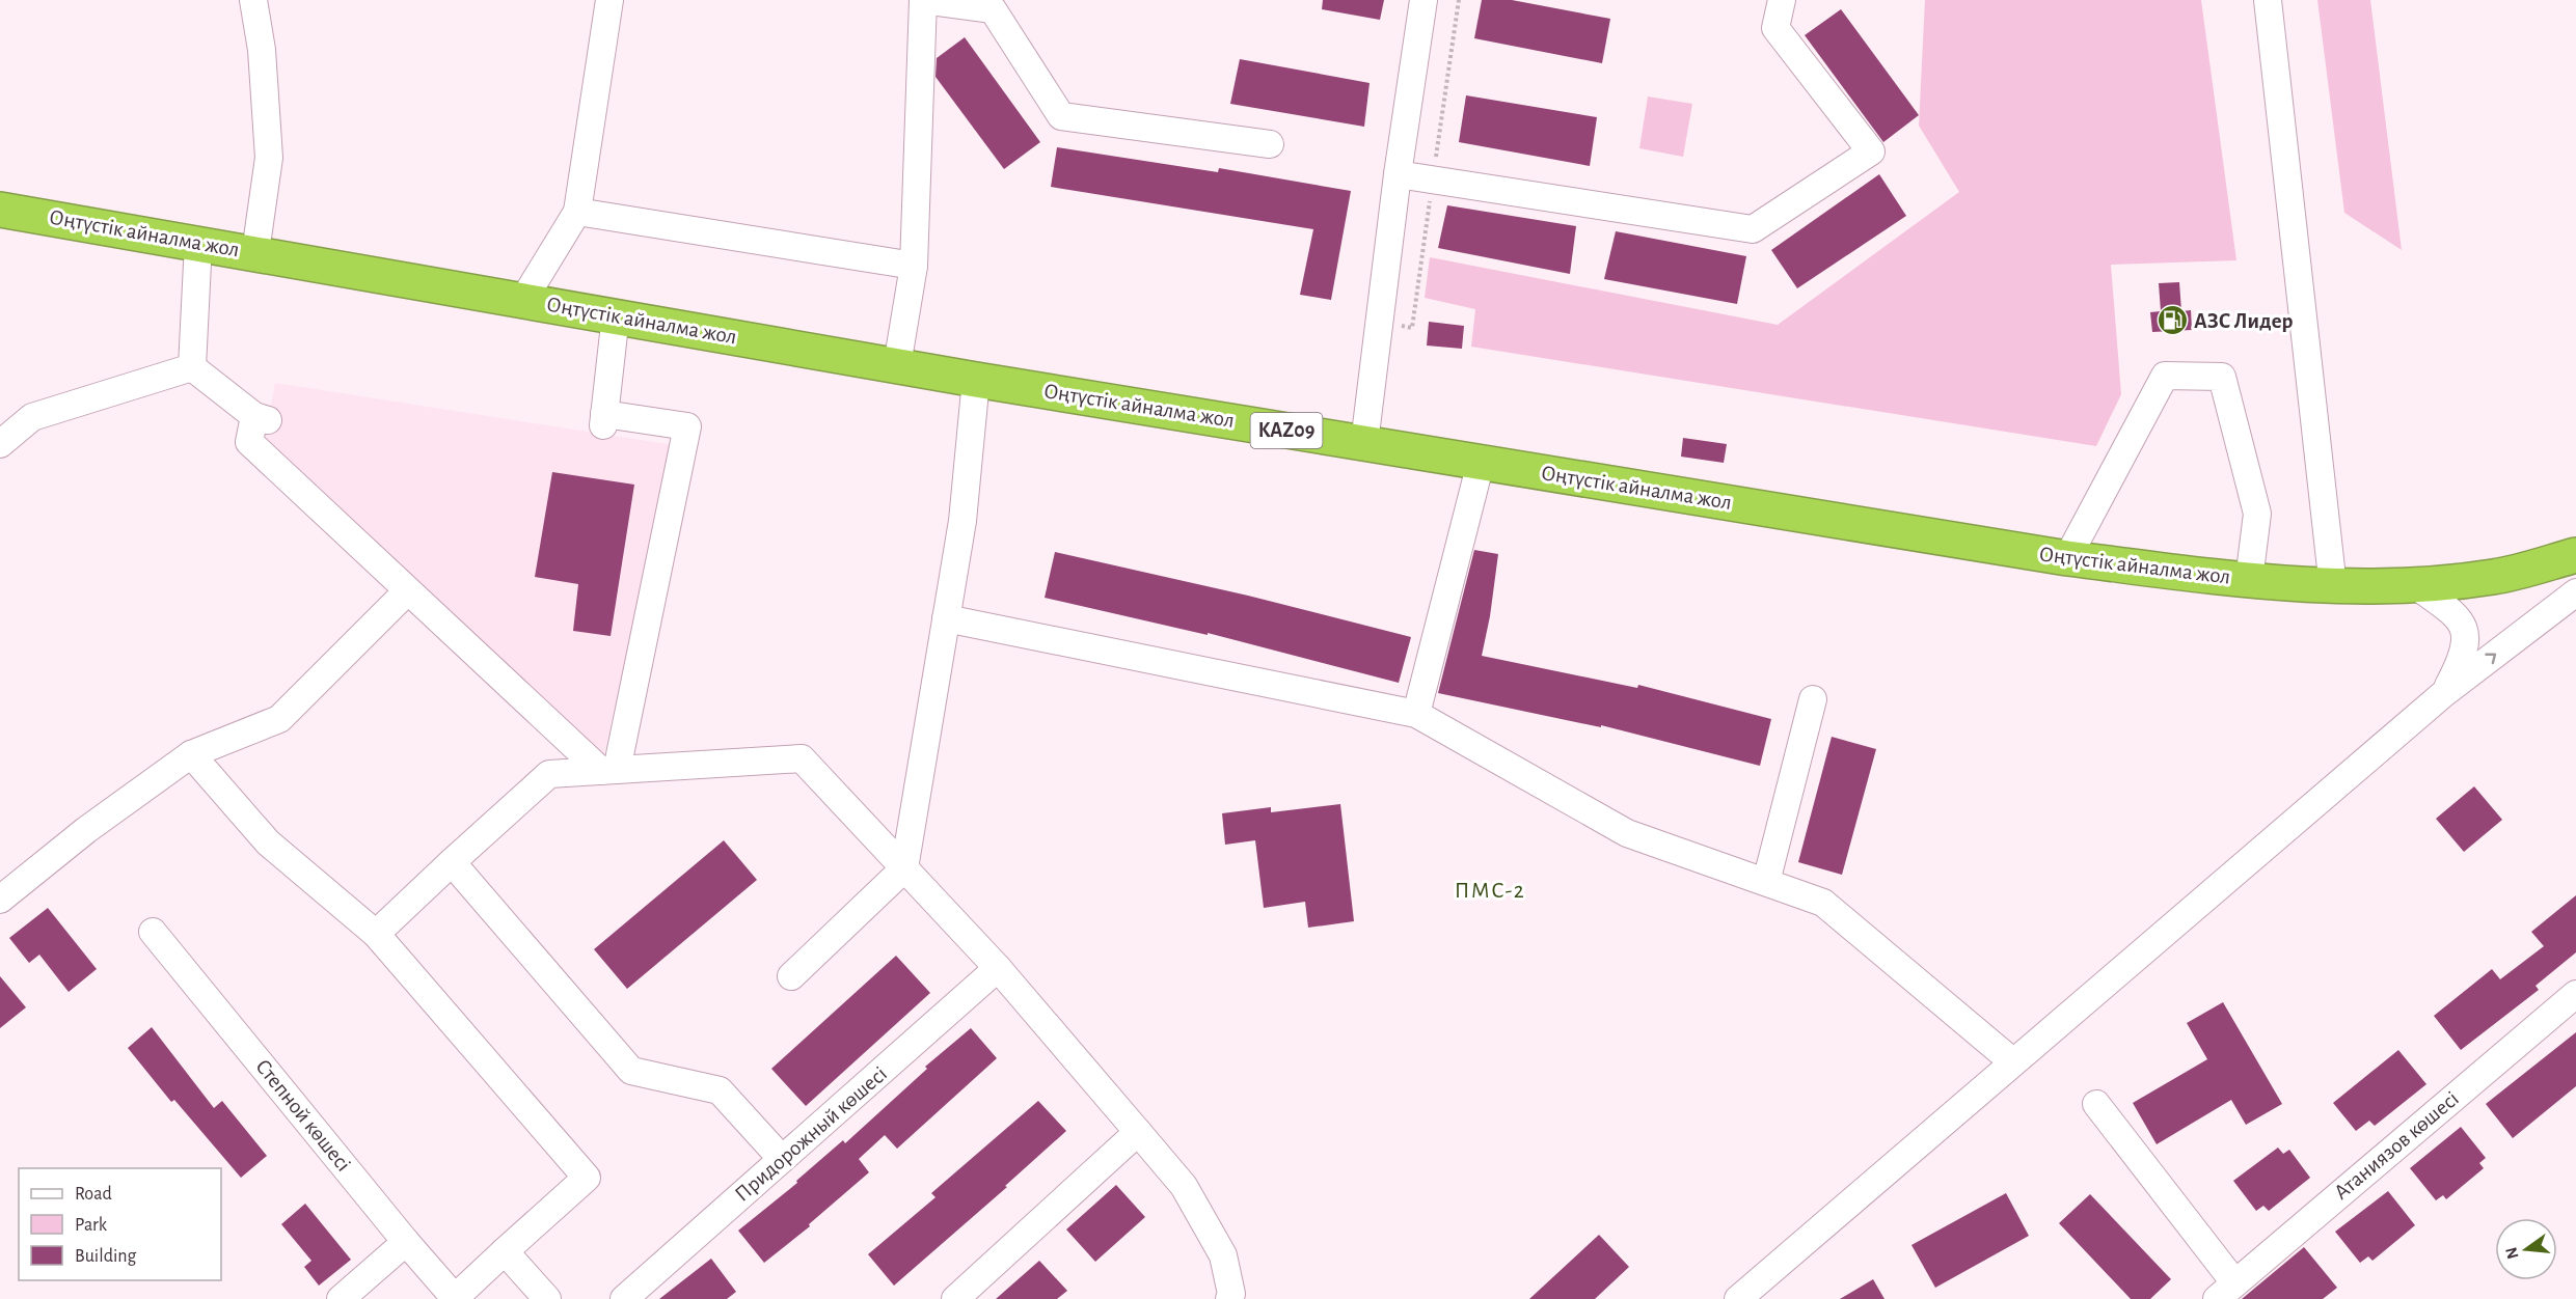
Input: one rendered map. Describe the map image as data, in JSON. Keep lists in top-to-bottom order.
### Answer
{
  "streets": {
    "highway": ["Оңтүстік айналма жол", "KAZ09"],
    "street": ["Степной көшесі", "Придорожный көшесі", "Атаниязов көшесі"]
  },
  "districts": ["ПМС-2"],
  "places": {
    "fuel station": ["АЗС Лидер"]
  },
  "legend": ["Road", "Park", "Building"],
  "north": "left"
}
